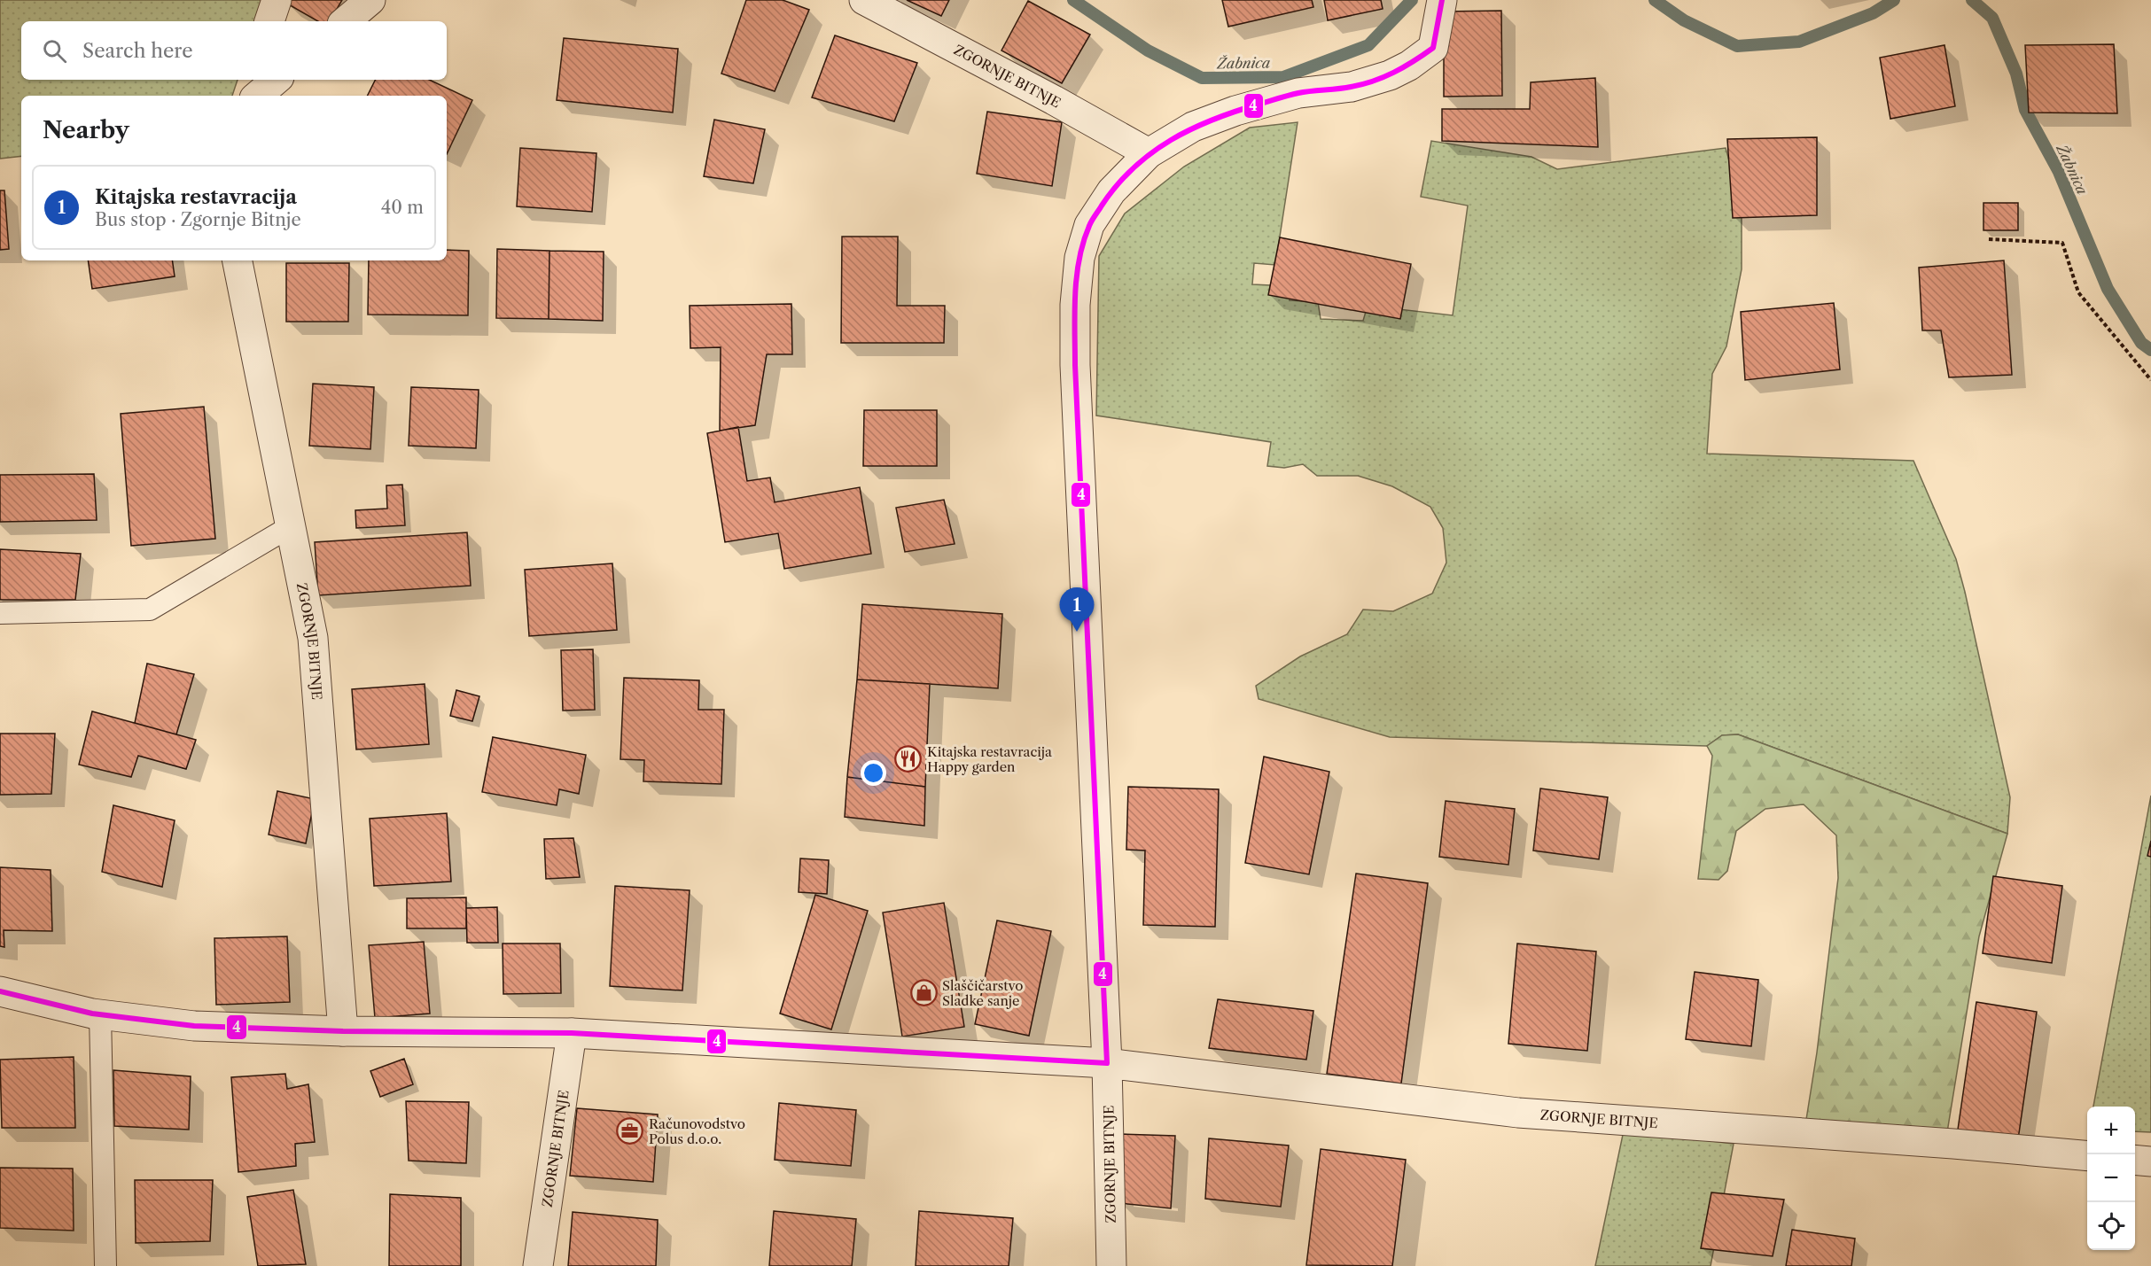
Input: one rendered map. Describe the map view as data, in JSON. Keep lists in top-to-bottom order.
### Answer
{
  "streets": {
    "street": ["ZGORNJE BITNJE"]
  },
  "water": ["Žabnica"],
  "places": {
    "restaurant": ["Kitajska restavracija Happy garden"],
    "shop": ["Slaščičarstvo Sladke sanje"],
    "office": ["Računovodstvo Polus d.o.o."]
  },
  "lines": ["transit line 4"],
  "page": {
    "search": "Search here",
    "heading": "Nearby",
    "list": [
      {
        "mark": "1",
        "name": "Kitajska restavracija",
        "note": "Bus stop · Zgornje Bitnje",
        "value": "40 m"
      }
    ],
    "pins": "1",
    "map_buttons": ["+", "−"]
  }
}
